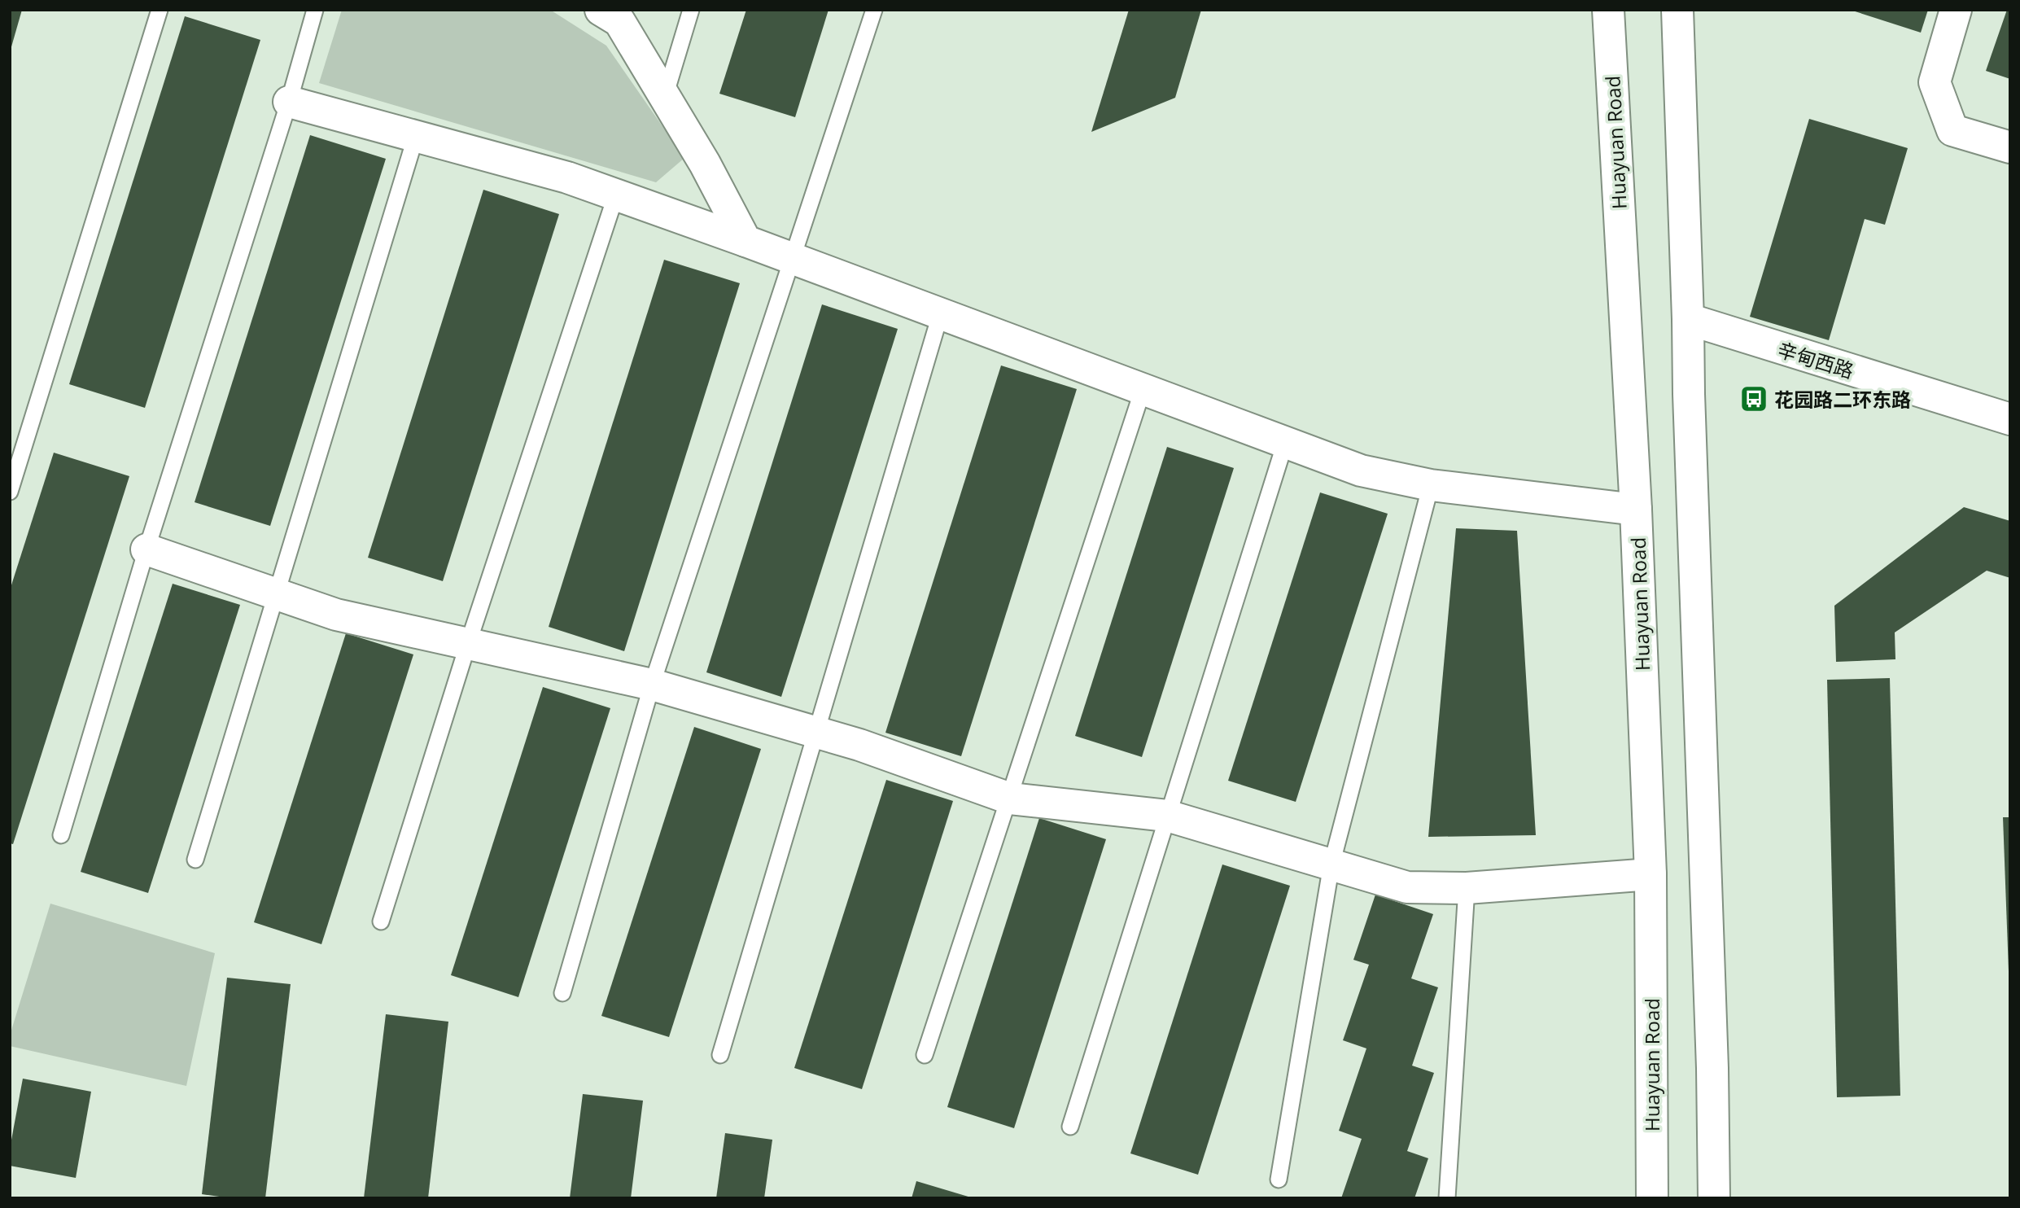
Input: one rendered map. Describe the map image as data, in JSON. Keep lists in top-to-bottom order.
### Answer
{
  "streets": {
    "street": ["Huayuan Road", "辛甸西路"]
  },
  "places": {
    "bus stop": ["花园路二环东路"]
  }
}
